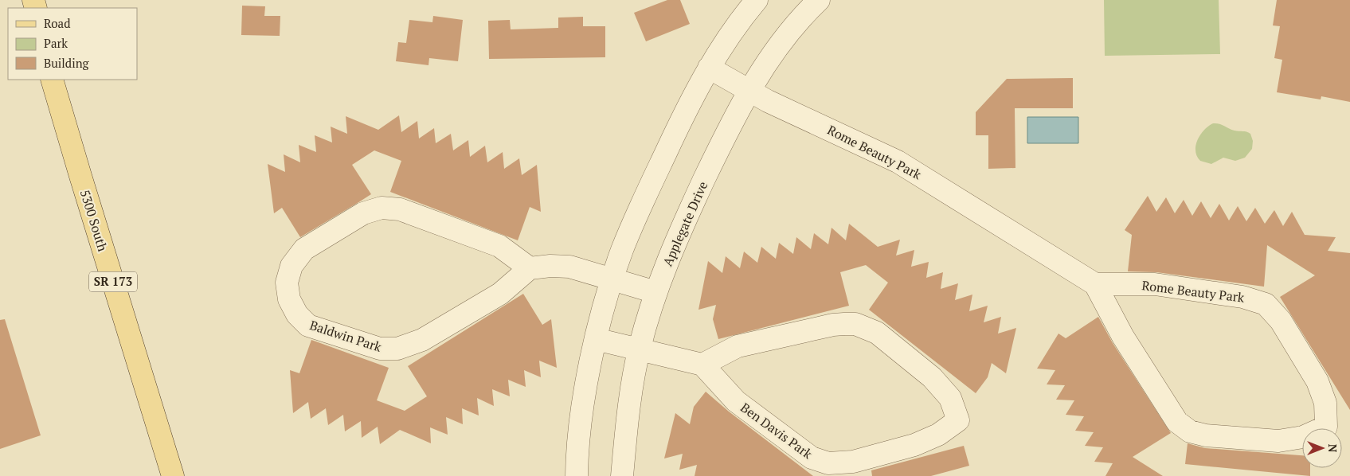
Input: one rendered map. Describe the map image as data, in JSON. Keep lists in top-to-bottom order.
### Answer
{
  "streets": {
    "main road": ["5300 South", "SR 173"],
    "street": [
      "Rome Beauty Park",
      "Applegate Drive",
      "Baldwin Park",
      "Ben Davis Park"
    ]
  },
  "crossings": [
    ["Rome Beauty Park", "Applegate Drive"]
  ],
  "legend": ["Road", "Park", "Building"],
  "north": "right"
}
